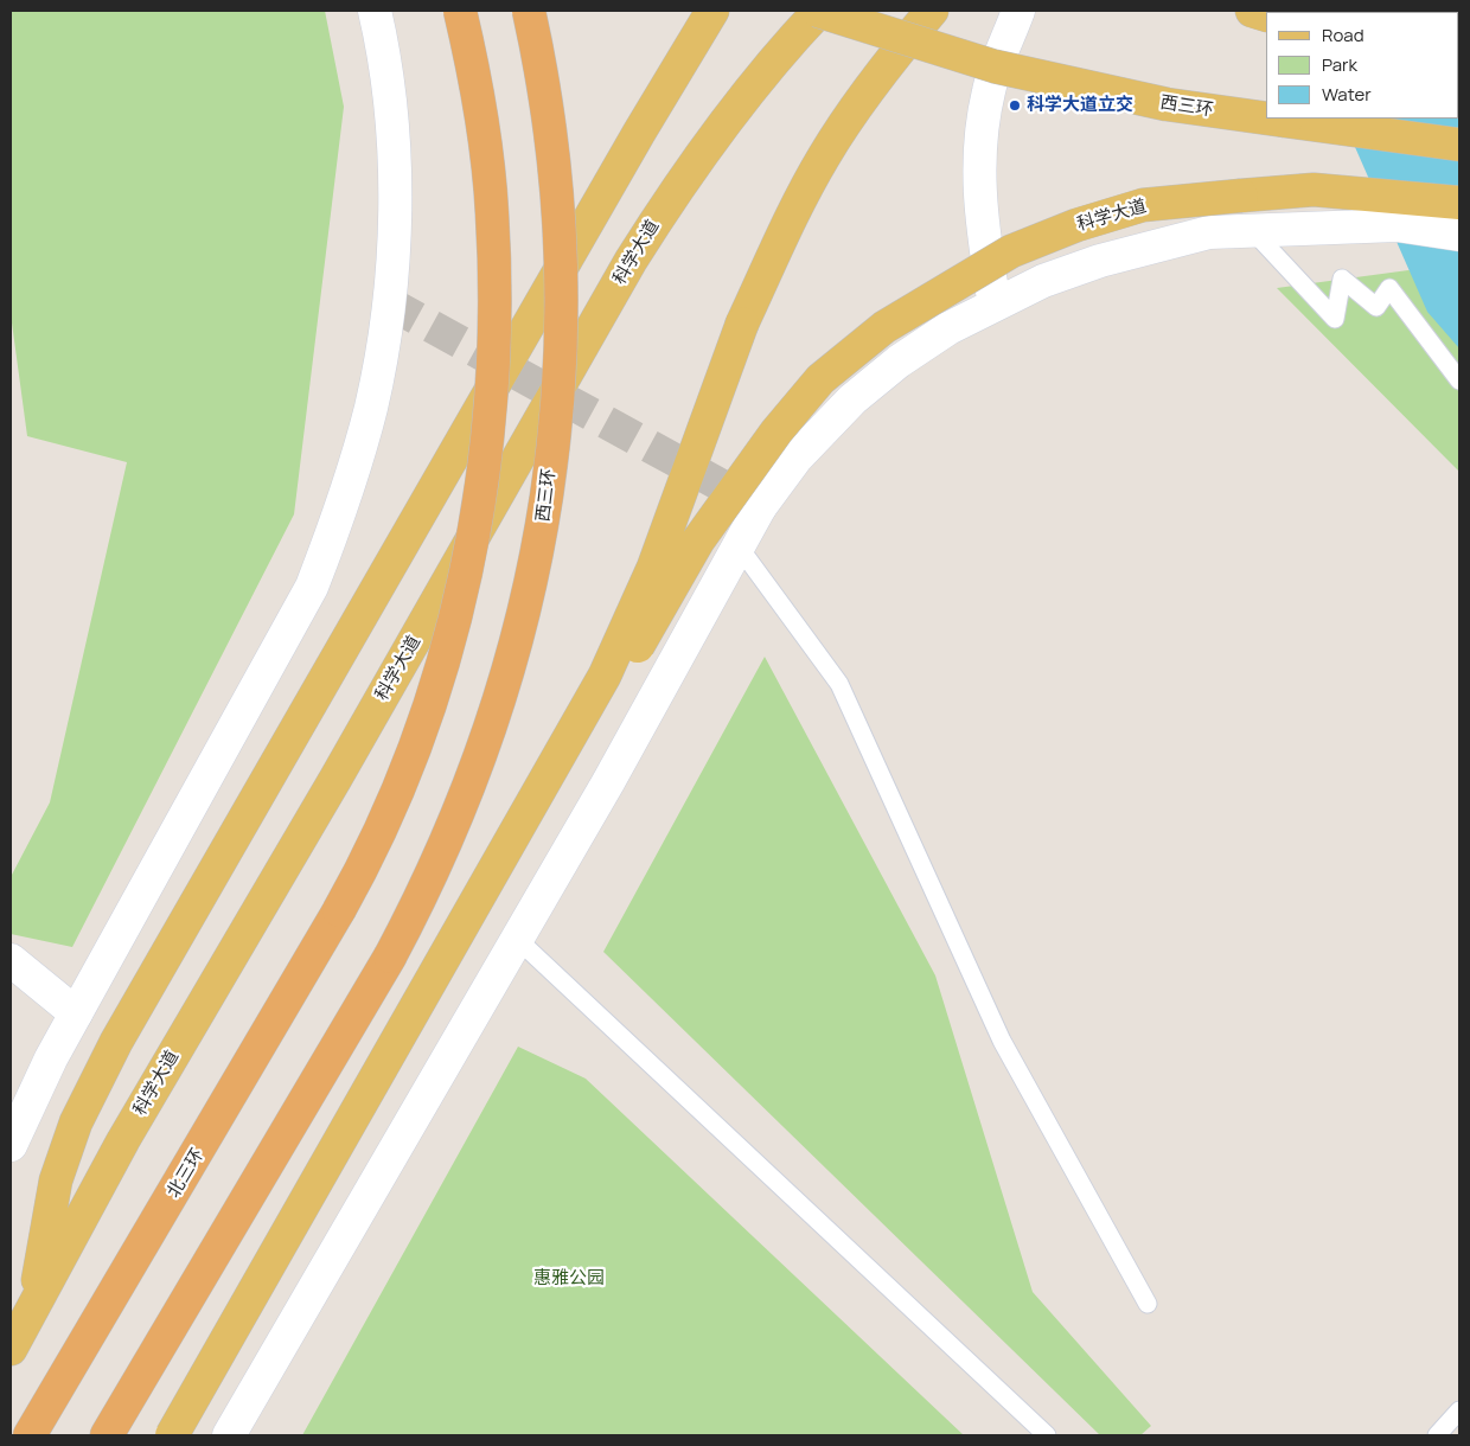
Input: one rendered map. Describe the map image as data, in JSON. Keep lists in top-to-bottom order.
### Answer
{
  "streets": {
    "highway": ["西三环", "北三环"],
    "main road": ["科学大道"]
  },
  "crossings": [
    ["西三环", "科学大道"]
  ],
  "parks": ["惠雅公园"],
  "places": ["科学大道立交"],
  "legend": ["Road", "Park", "Water"]
}
